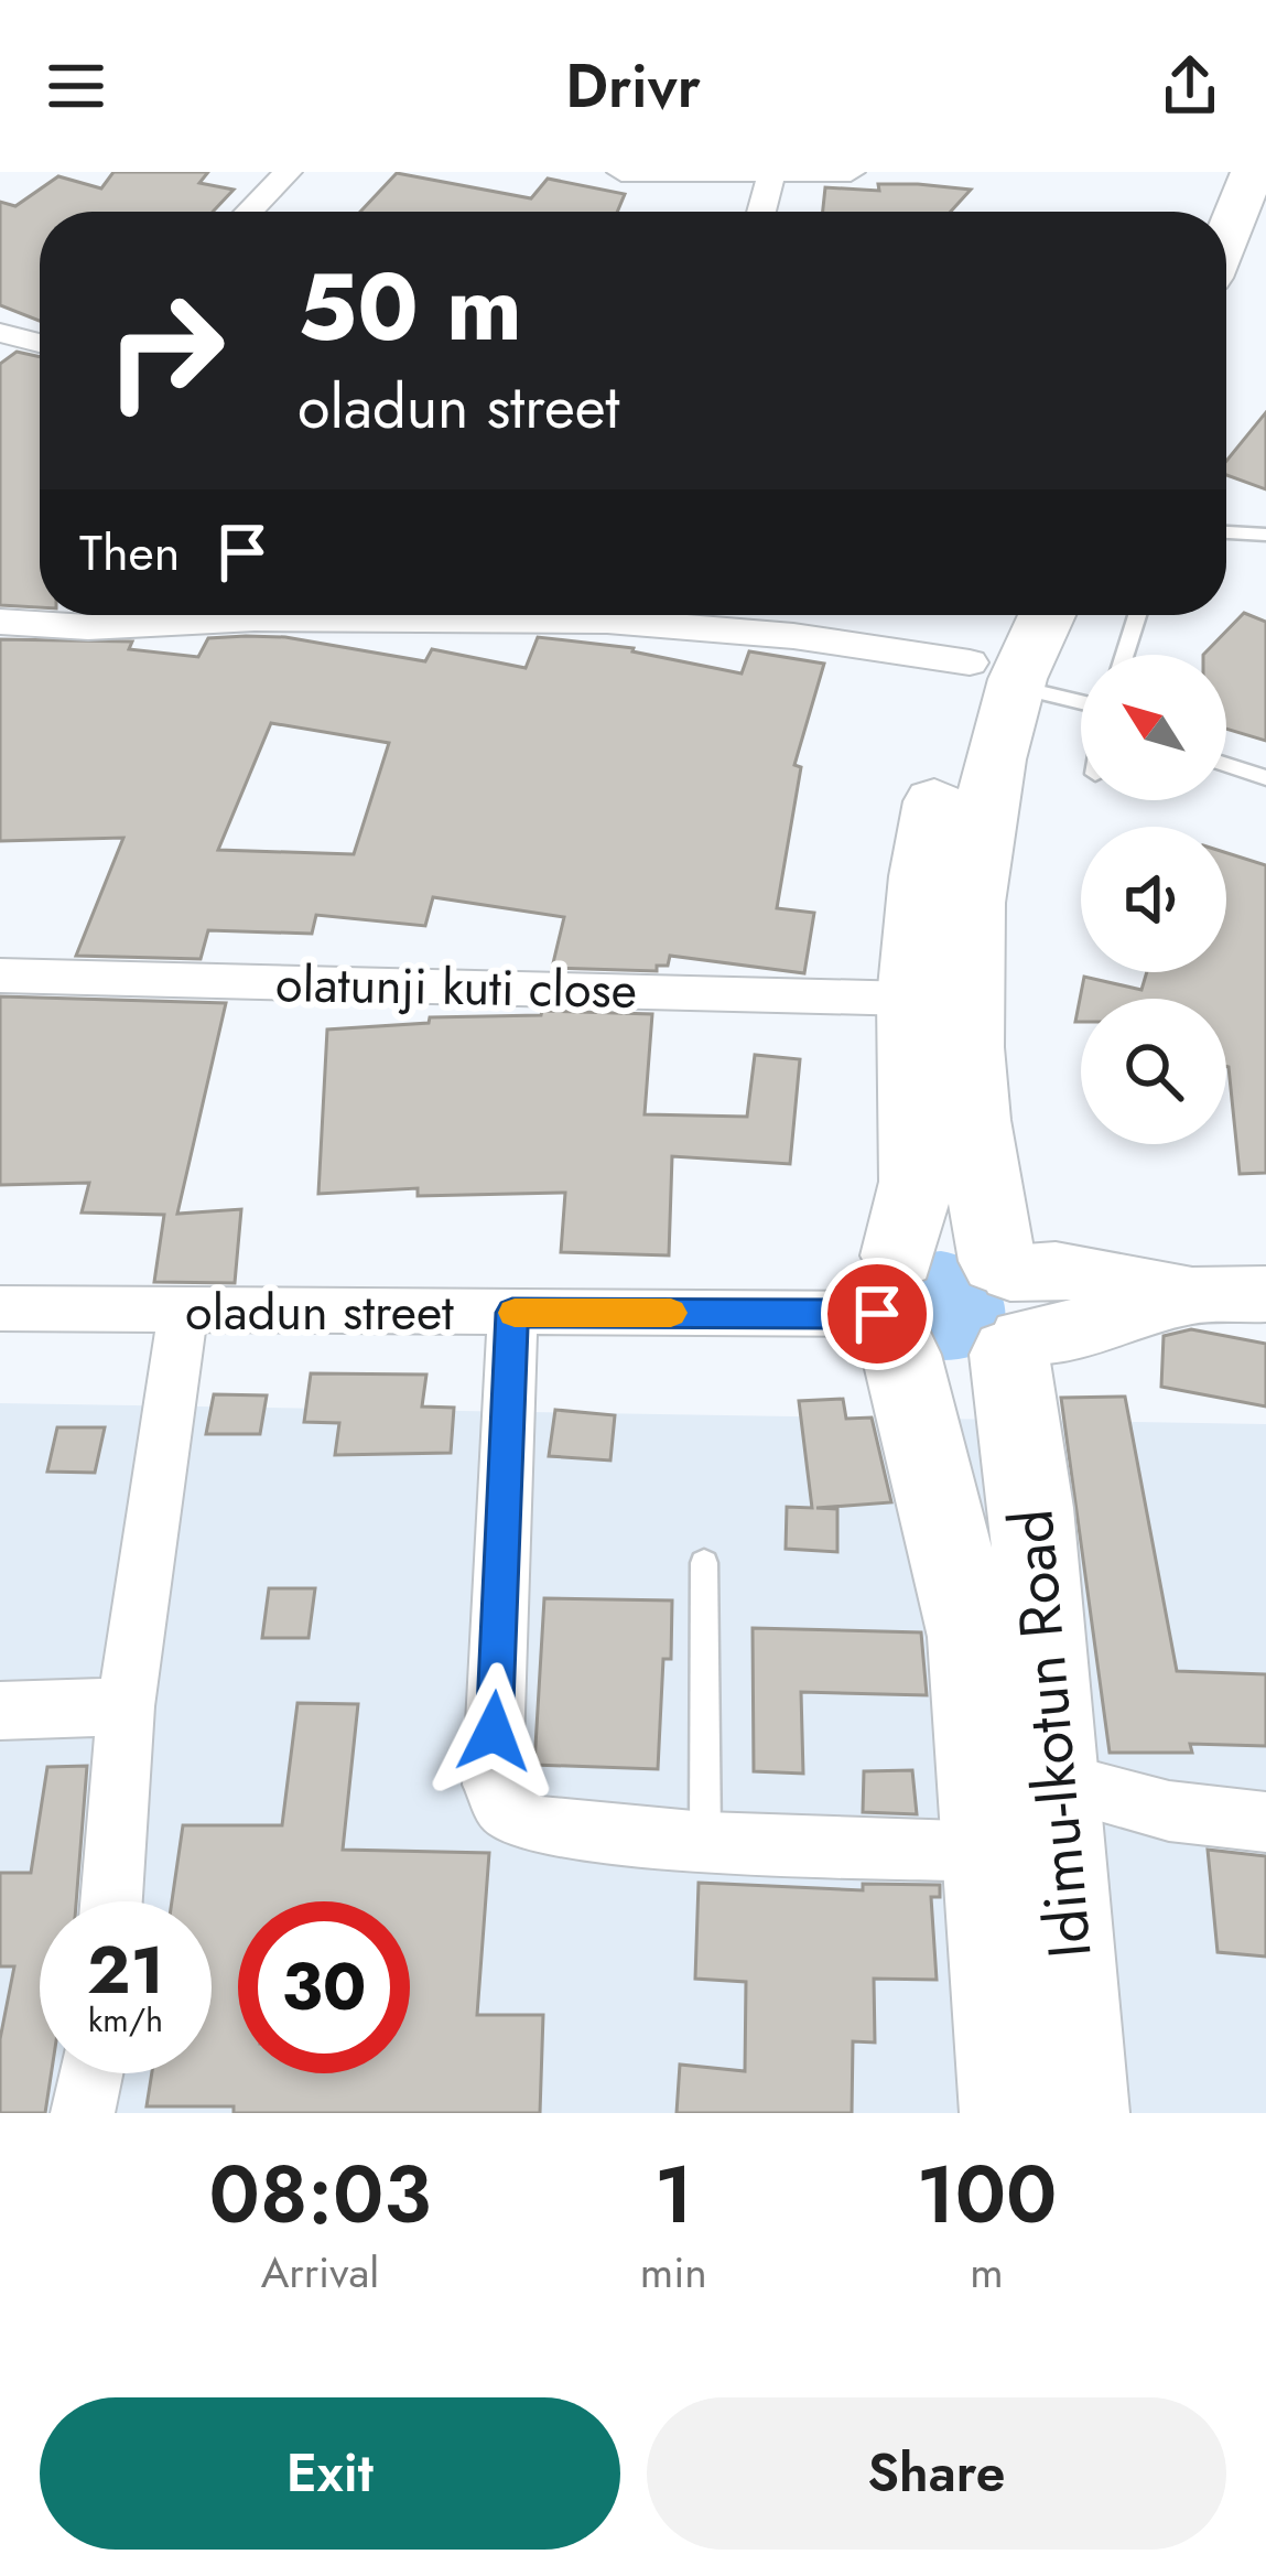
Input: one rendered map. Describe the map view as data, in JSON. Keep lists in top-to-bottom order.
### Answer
{
  "streets": {
    "main road": ["Idimu-Ikotun Road"],
    "street": ["olatunji kuti close", "oladun street"]
  },
  "crossings": [
    ["olatunji kuti close", "Idimu-Ikotun Road"],
    ["oladun street", "Idimu-Ikotun Road"]
  ],
  "north": "top left",
  "page": {
    "header": "Drivr",
    "turn": ["50 m", "oladun street"],
    "then": "Then",
    "speed": "21 km/h",
    "limit": "30",
    "eta": [
      "08:03",
      "Arrival",
      "1",
      "min",
      "100",
      "m"
    ],
    "buttons": ["Exit", "Share"]
  }
}
